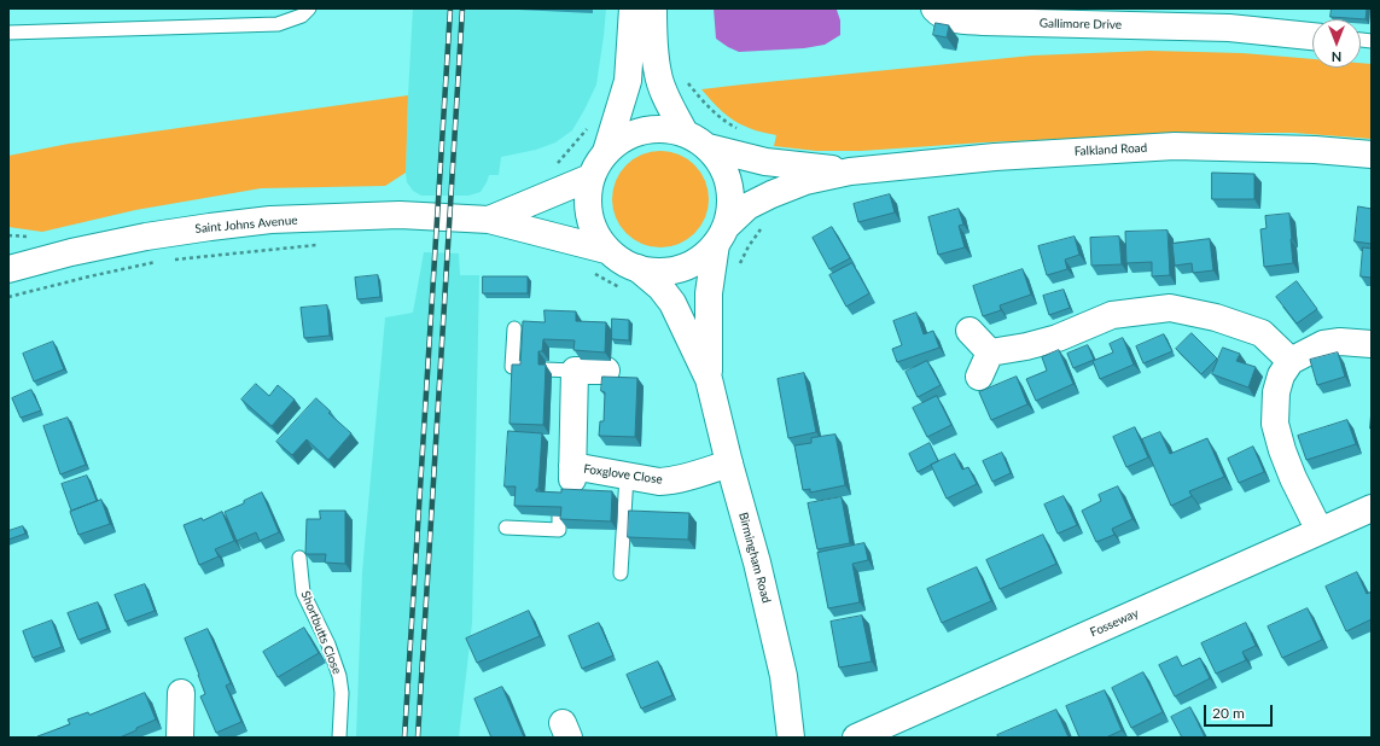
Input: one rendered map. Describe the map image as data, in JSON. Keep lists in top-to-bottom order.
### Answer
{
  "streets": {
    "main road": [
      "Gallimore Drive",
      "Falkland Road",
      "Saint Johns Avenue",
      "Foxglove Close",
      "Birmingham Road",
      "Fosseway"
    ],
    "lane": ["Shortbutts Close"]
  },
  "crossings": [
    ["Falkland Road", "Saint Johns Avenue"],
    ["Falkland Road", "Birmingham Road"],
    ["Saint Johns Avenue", "Birmingham Road"],
    ["Foxglove Close", "Birmingham Road"]
  ],
  "scale_bar": "20 m",
  "north": "bottom"
}
